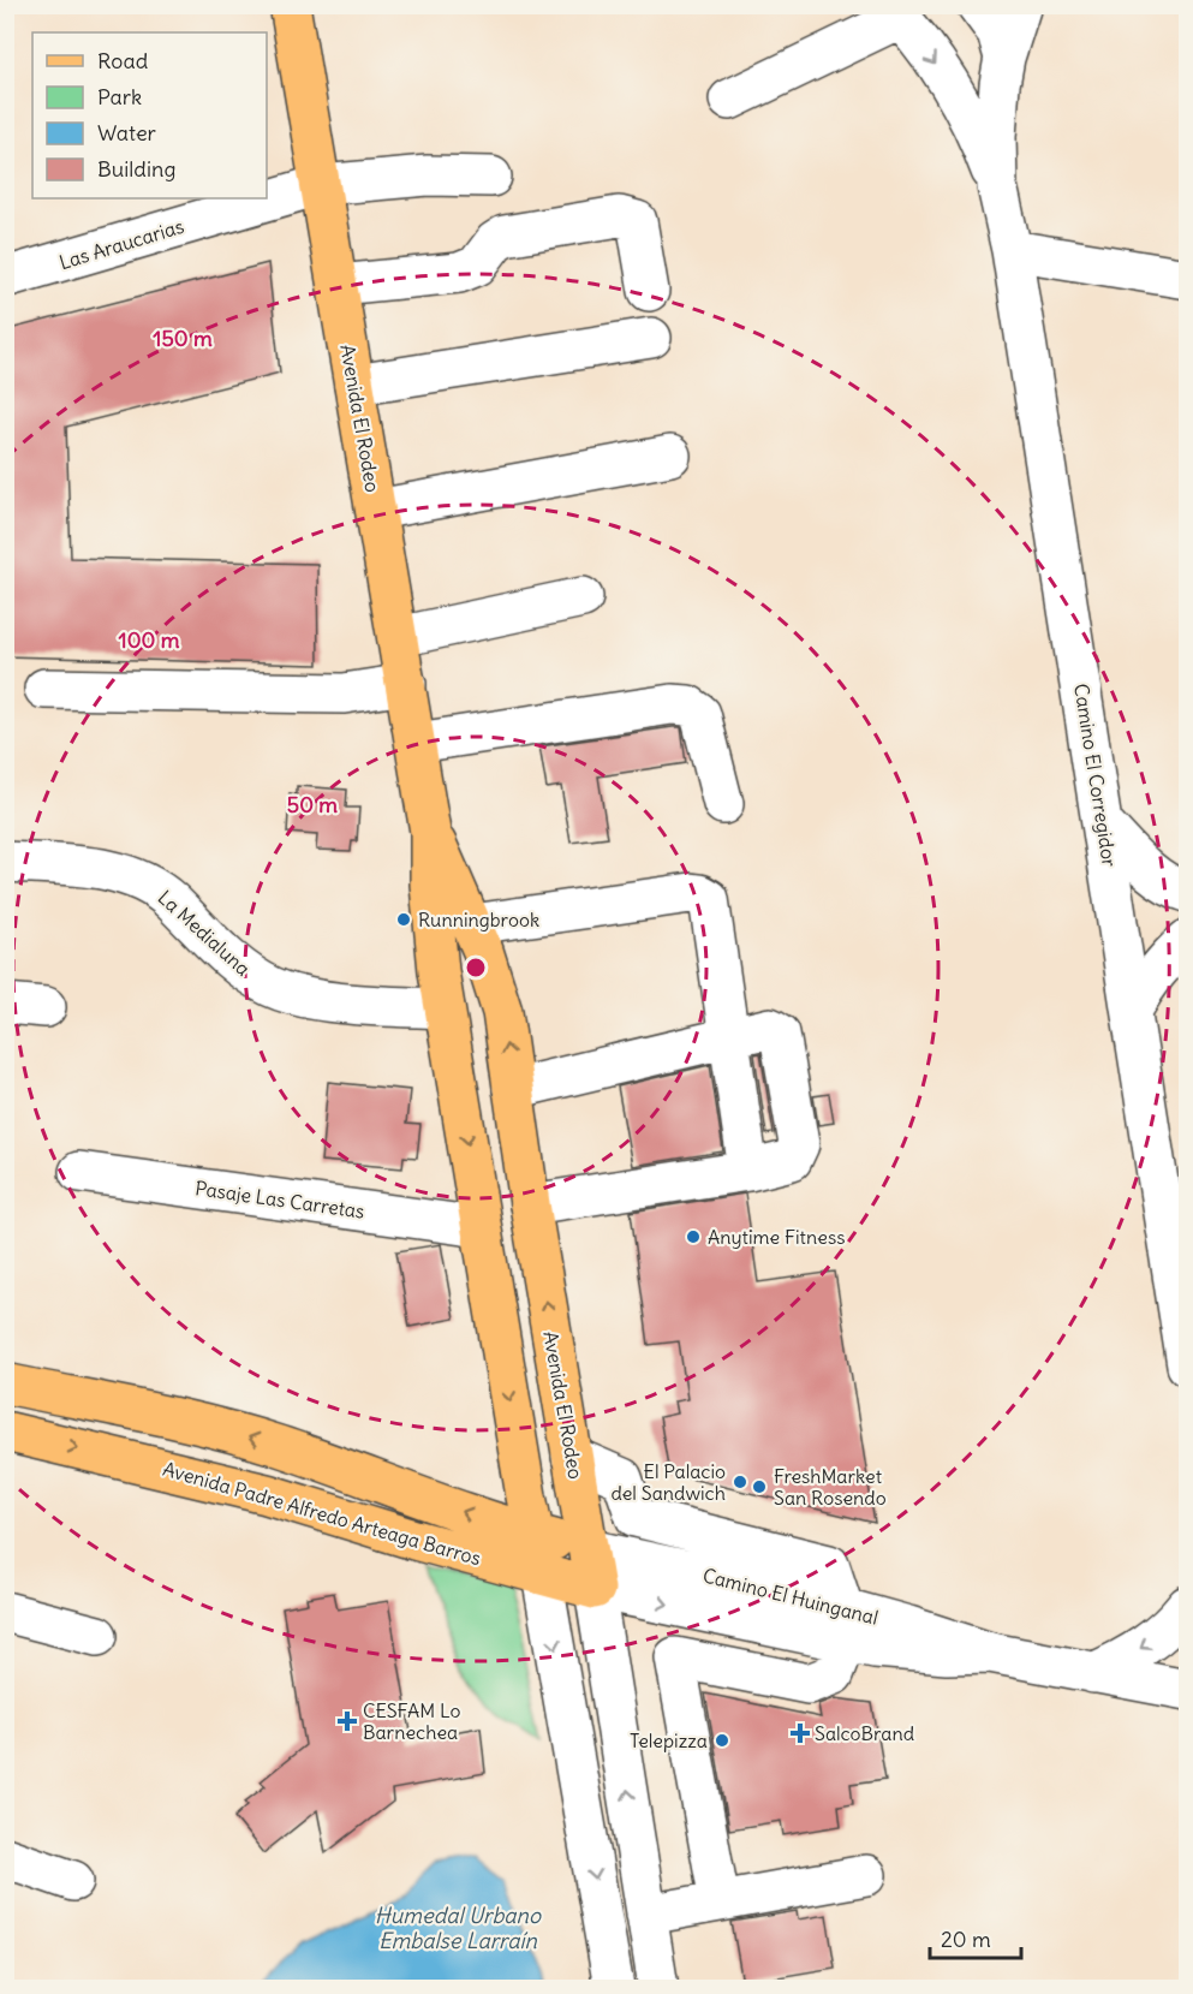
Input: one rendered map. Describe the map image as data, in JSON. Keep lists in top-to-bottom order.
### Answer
{
  "streets": {
    "main road": ["Avenida El Rodeo", "Avenida Padre Alfredo Arteaga Barros"],
    "street": [
      "Las Araucarias",
      "Camino El Corregidor",
      "La Medialuna",
      "Pasaje Las Carretas",
      "Camino El Huinganal"
    ]
  },
  "crossings": [
    ["Las Araucarias", "Avenida El Rodeo"],
    ["Avenida El Rodeo", "La Medialuna"],
    ["Avenida El Rodeo", "Pasaje Las Carretas"],
    ["Avenida El Rodeo", "Avenida Padre Alfredo Arteaga Barros"],
    ["Avenida El Rodeo", "Camino El Huinganal"],
    ["Avenida Padre Alfredo Arteaga Barros", "Camino El Huinganal"]
  ],
  "water": ["Humedal Urbano Embalse Larraín"],
  "places": {
    "other": [
      "Runningbrook",
      "Anytime Fitness",
      "El Palacio del Sandwich",
      "FreshMarket San Rosendo",
      "Telepizza"
    ],
    "health": ["CESFAM Lo Barnechea", "SalcoBrand"]
  },
  "legend": [
    "Road",
    "Park",
    "Water",
    "Building"
  ],
  "scale_bar": "20 m",
  "rings": ["150 m", "100 m", "50 m"]
}
